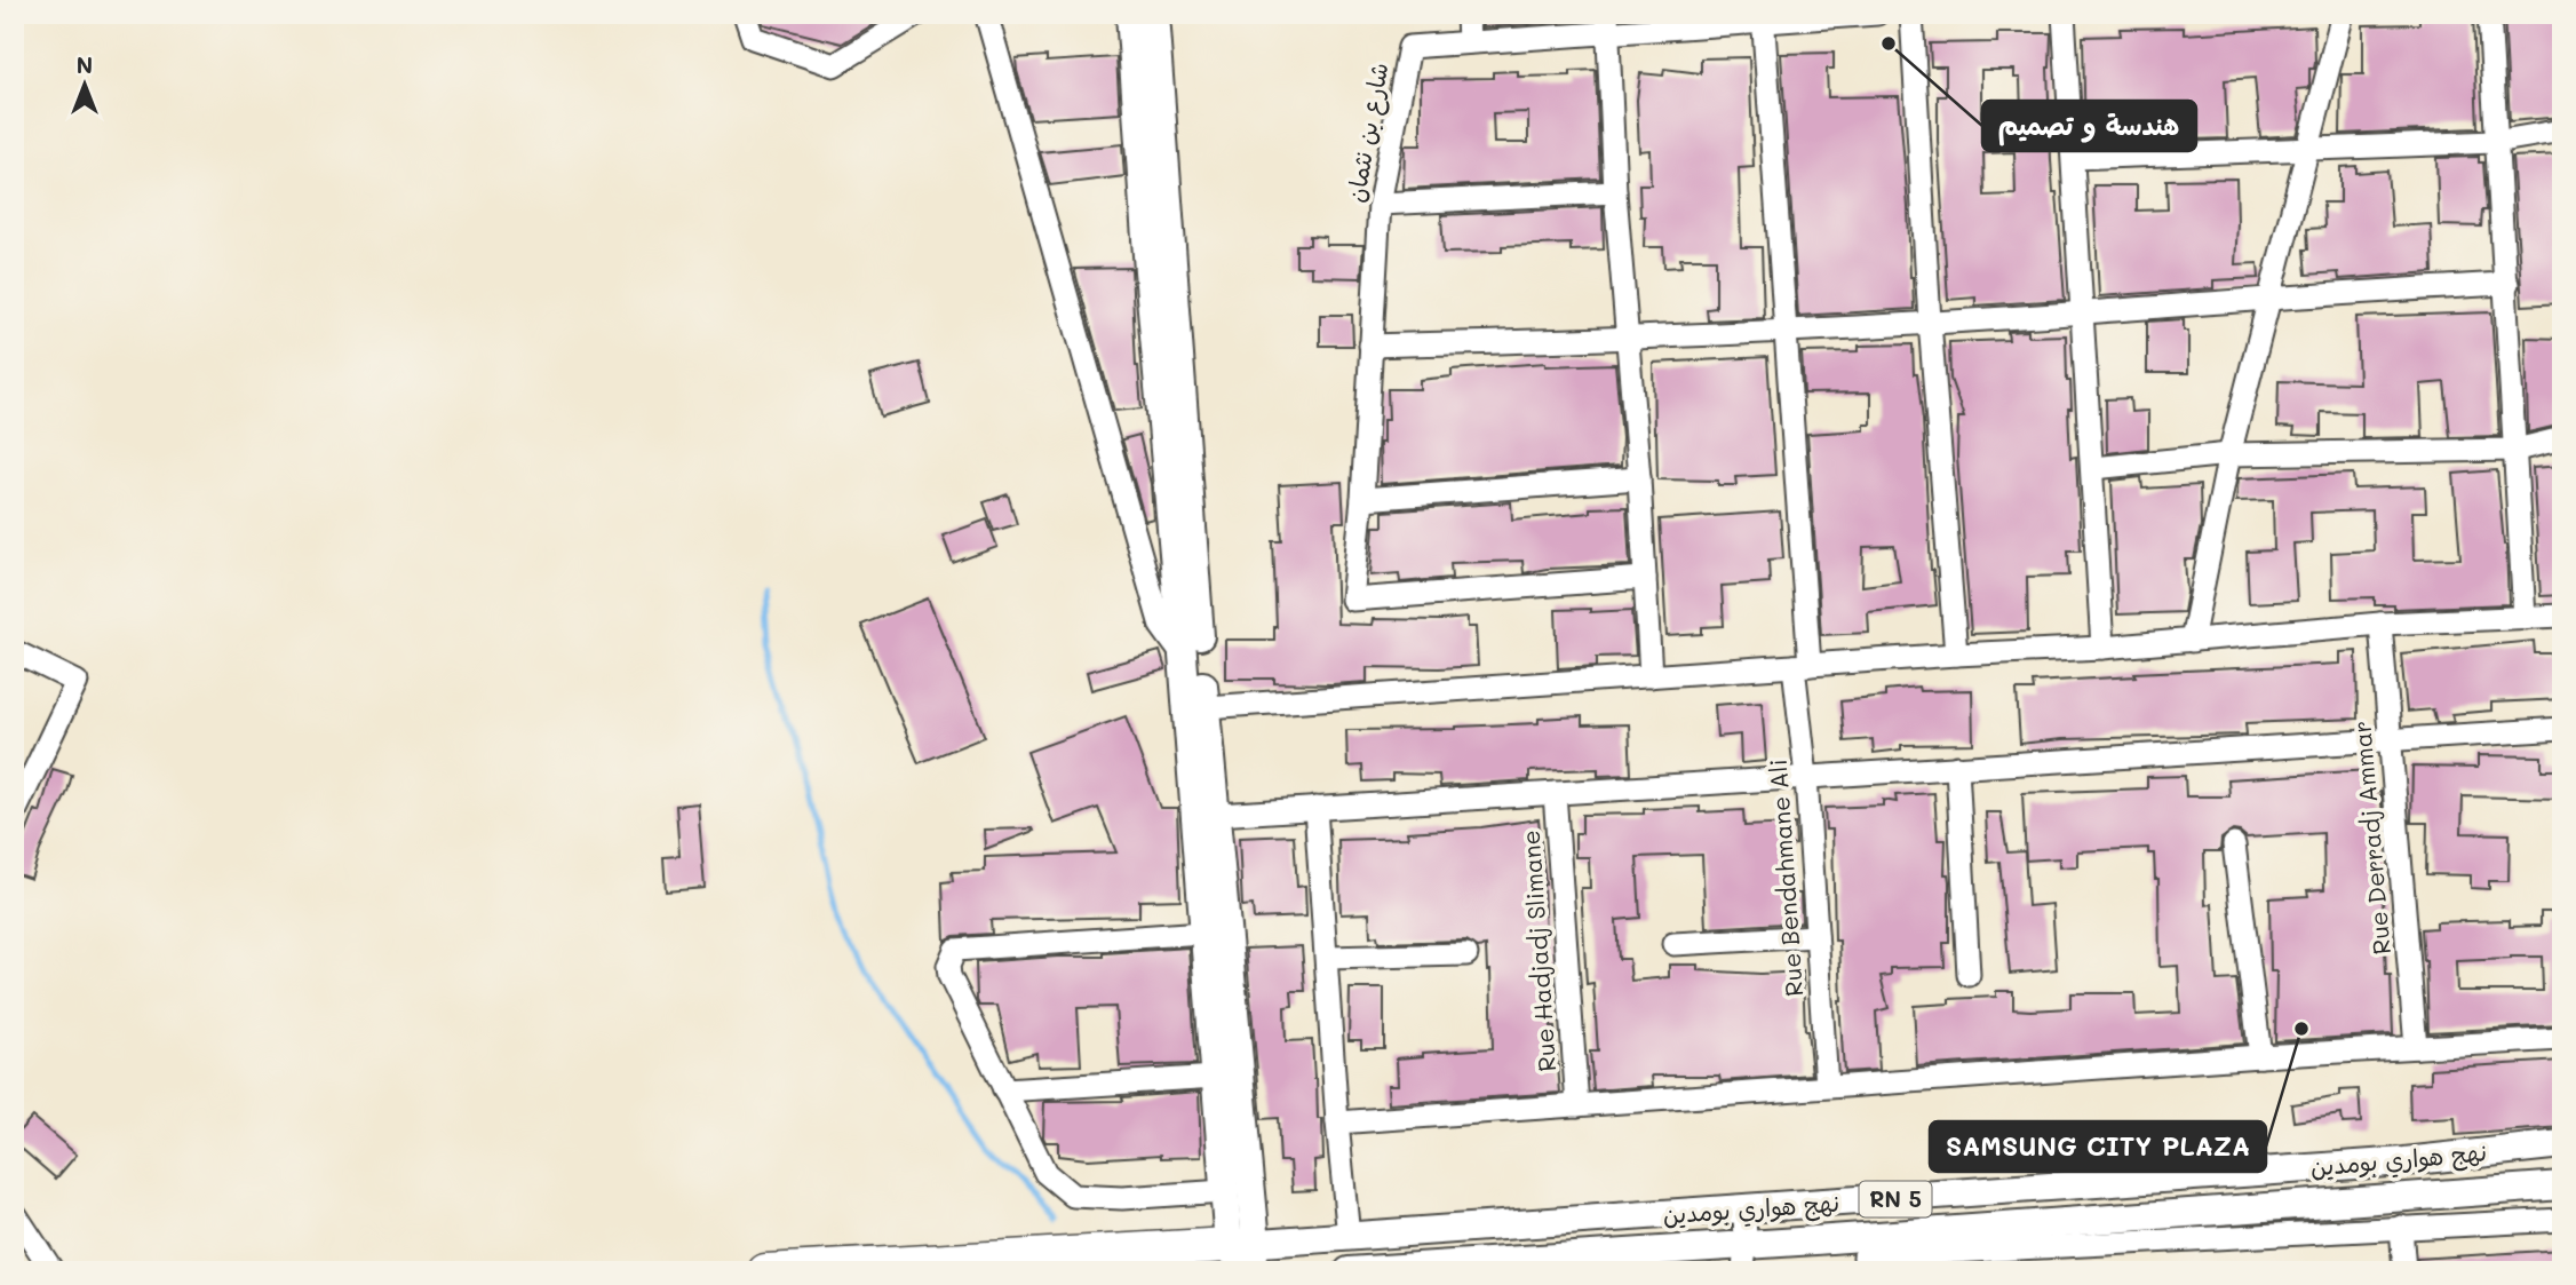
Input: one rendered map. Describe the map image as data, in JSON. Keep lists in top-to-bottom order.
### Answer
{
  "streets": {
    "highway": ["RN 5"],
    "main road": ["نهج هواري بومدين"],
    "street": [
      "شارع بن نثمان",
      "Rue Derradj Ammar",
      "Rue Bendahmane Ali",
      "Rue Hadjadj Slimane"
    ]
  },
  "crossings": [
    ["شارع بن نثمان", "Rue Bendahmane Ali"],
    ["نهج هواري بومدين", "RN 5"]
  ],
  "places": ["هندسة و تصميم", "SAMSUNG CITY PLAZA"],
  "north": "top"
}
